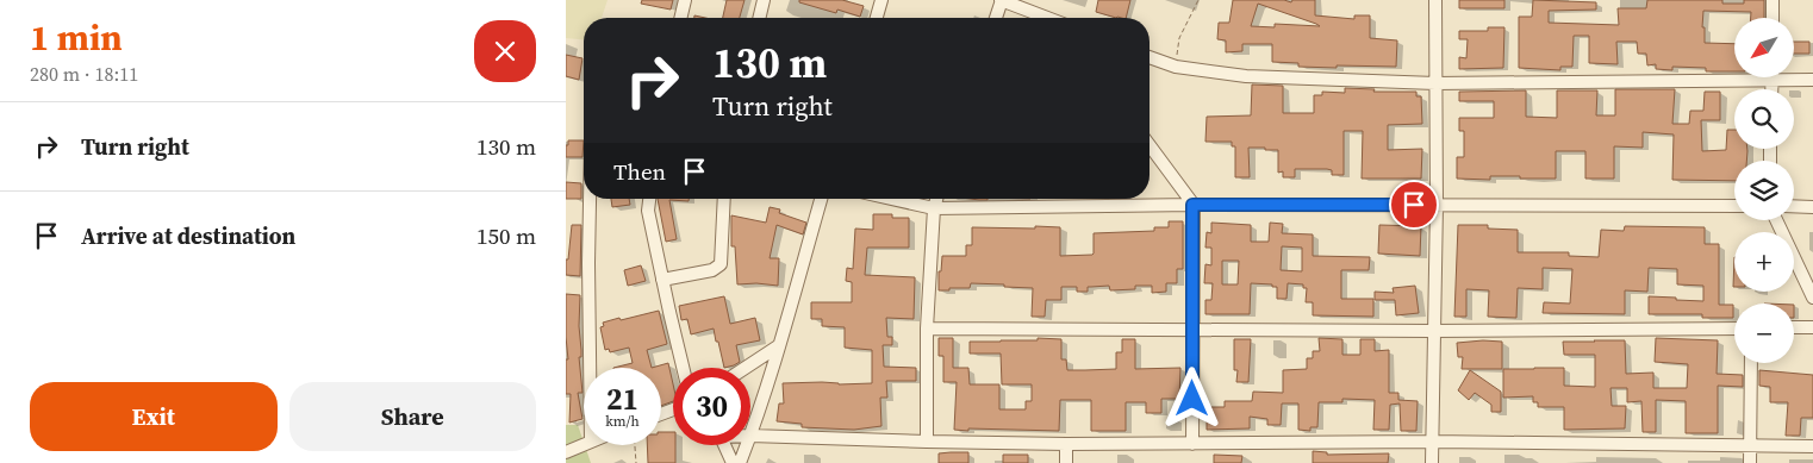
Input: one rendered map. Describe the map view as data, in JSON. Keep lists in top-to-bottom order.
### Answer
{
  "north": "bottom left",
  "page": {
    "heading": ["1 min", "280 m · 18:11"],
    "map_buttons": ["+", "−"],
    "turn": ["130 m", "Turn right"],
    "list": [
      {
        "name": "Turn right",
        "value": "130 m"
      },
      {
        "name": "Arrive at destination",
        "value": "150 m"
      }
    ],
    "then": "Then",
    "speed": "21 km/h",
    "limit": "30",
    "buttons": ["Exit", "Share"]
  }
}
